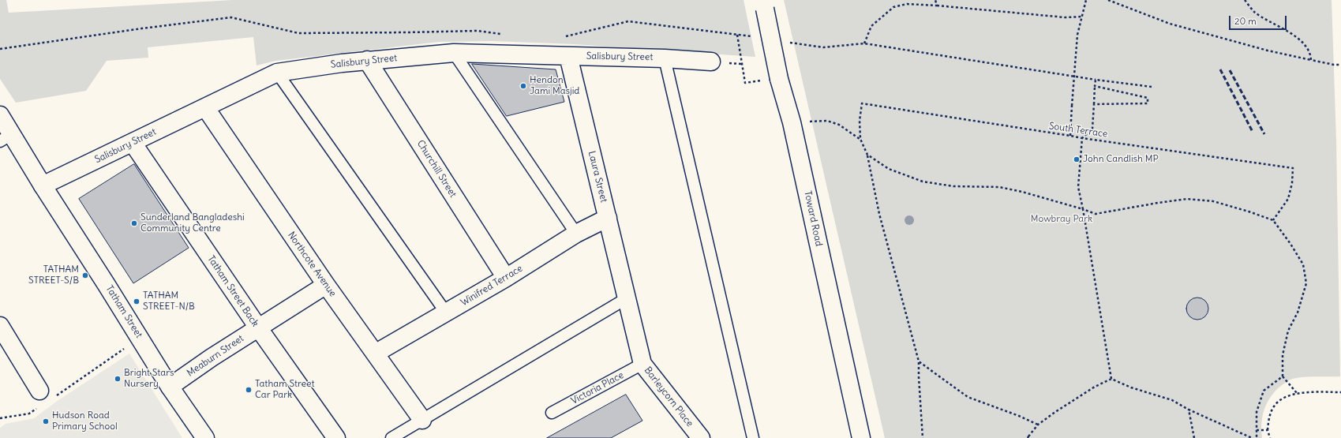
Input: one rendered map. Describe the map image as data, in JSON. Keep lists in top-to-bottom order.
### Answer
{
  "streets": {
    "street": [
      "Salisbury Street",
      "Churchill Street",
      "Laura Street",
      "Toward Road",
      "Northcote Avenue",
      "Winifred Terrace",
      "Tatham Street Back",
      "Tatham Street",
      "Meaburn Street",
      "Barleycorn Place"
    ],
    "lane": ["Victoria Place"],
    "path": ["South Terrace"]
  },
  "crossings": [
    ["Salisbury Street", "Churchill Street"],
    ["Salisbury Street", "Laura Street"],
    ["Salisbury Street", "Northcote Avenue"],
    ["Salisbury Street", "Tatham Street Back"],
    ["Salisbury Street", "Tatham Street"],
    ["Churchill Street", "Winifred Terrace"],
    ["Laura Street", "Winifred Terrace"],
    ["Laura Street", "Barleycorn Place"],
    ["Northcote Avenue", "Winifred Terrace"],
    ["Northcote Avenue", "Meaburn Street"],
    ["Tatham Street Back", "Meaburn Street"],
    ["Tatham Street", "Meaburn Street"],
    ["Victoria Place", "Barleycorn Place"]
  ],
  "parks": ["Mowbray Park"],
  "places": [
    "Hendon Jami Masjid",
    "John Candlish MP",
    "Sunderland Bangladeshi Community Centre",
    "TATHAM STREET-S/B",
    "TATHAM STREET-N/B",
    "Bright Stars Nursery",
    "Tatham Street Car Park",
    "Hudson Road Primary School"
  ],
  "scale_bar": "20 m"
}
